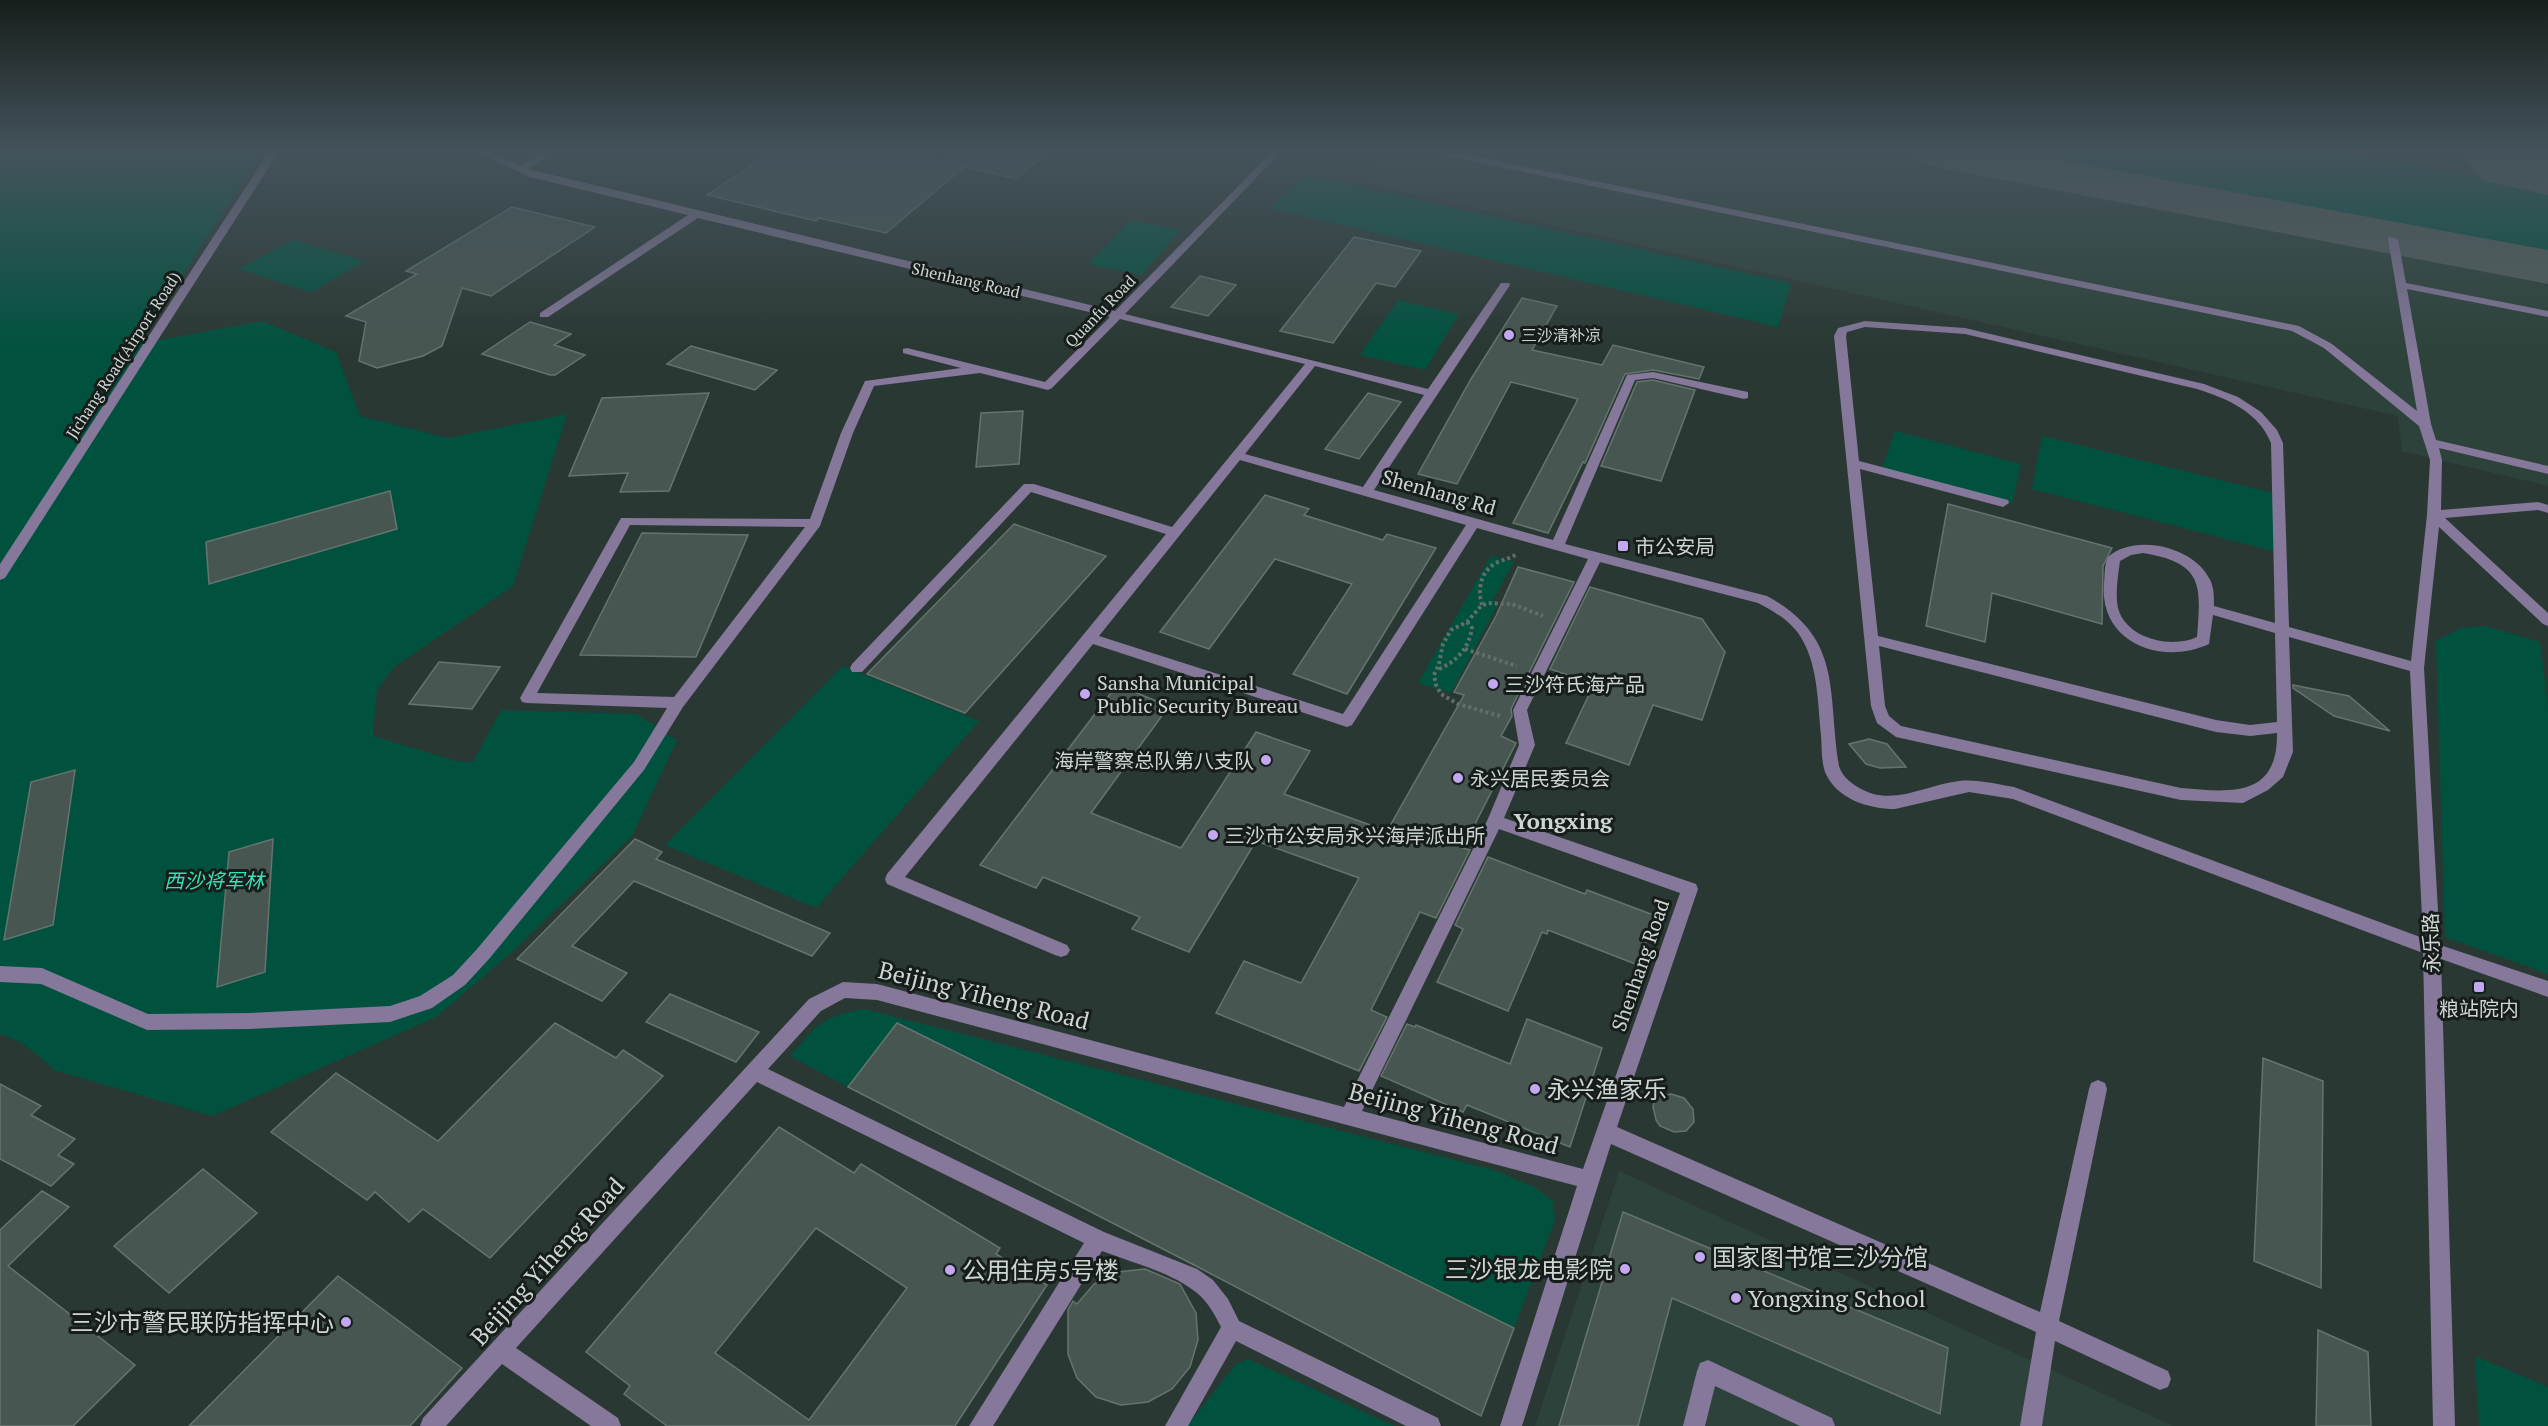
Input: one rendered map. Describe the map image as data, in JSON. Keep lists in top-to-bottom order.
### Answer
{
  "streets": {
    "street": [
      "Shenhang Road",
      "Quanfu Road",
      "Jichang Road(Airport Road)",
      "Shenhang Rd",
      "永乐路",
      "Beijing Yiheng Road"
    ]
  },
  "crossings": [
    ["Shenhang Road", "Quanfu Road"],
    ["Shenhang Road", "Beijing Yiheng Road"],
    ["Shenhang Rd", "永乐路"]
  ],
  "districts": ["Yongxing"],
  "parks": ["西沙将军林"],
  "places": {
    "other": [
      "三沙清补凉",
      "三沙符氏海产品",
      "Sansha Municipal Public Security Bureau",
      "海岸警察总队第八支队",
      "永兴居民委员会",
      "三沙市公安局永兴海岸派出所",
      "永兴渔家乐",
      "国家图书馆三沙分馆",
      "三沙银龙电影院",
      "公用住房5号楼",
      "Yongxing School",
      "三沙市警民联防指挥中心"
    ],
    "transit": ["市公安局", "粮站院内"]
  }
}
